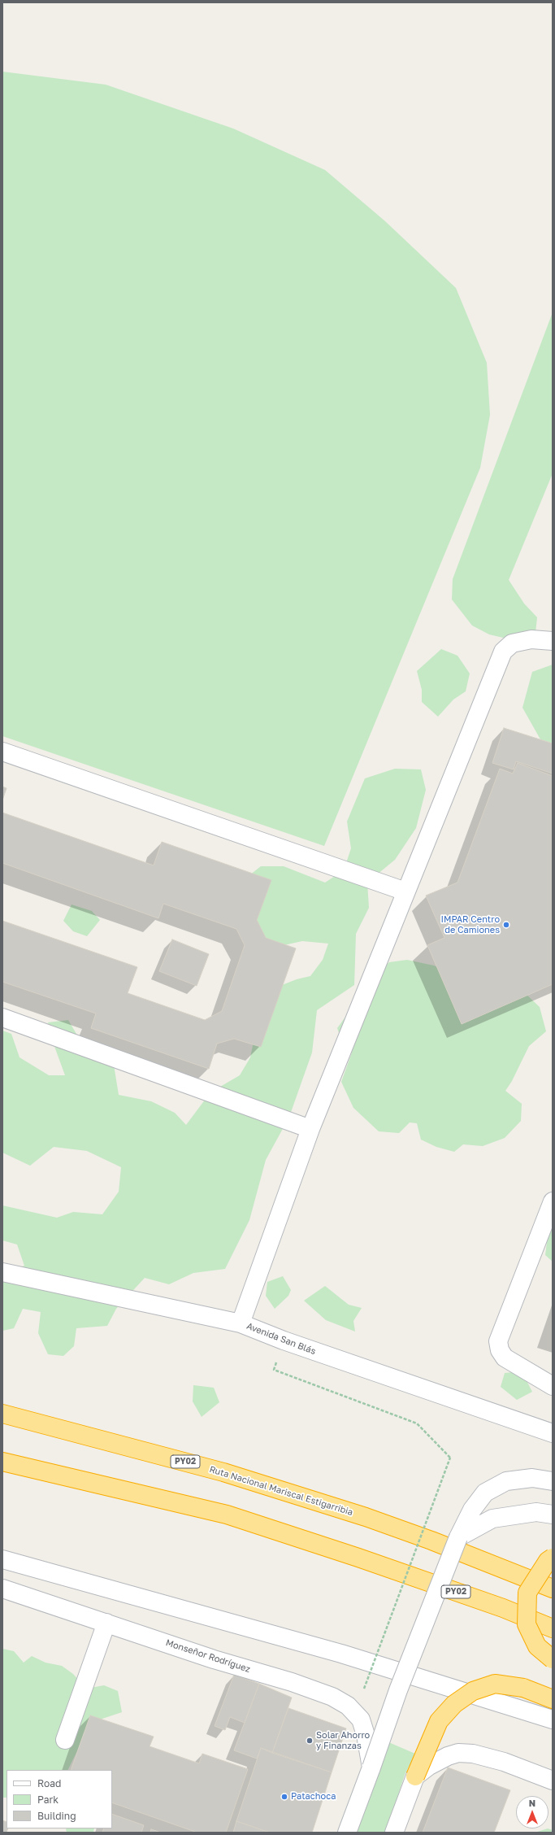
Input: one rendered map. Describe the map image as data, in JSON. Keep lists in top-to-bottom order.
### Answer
{
  "streets": {
    "highway": ["PY02", "Ruta Nacional Mariscal Estigarribia"],
    "street": ["Avenida San Blás", "Monseñor Rodríguez"]
  },
  "places": ["IMPAR Centro de Camiones", "Solar Ahorro y Finanzas", "Patachoca"],
  "legend": ["Road", "Park", "Building"],
  "north": "top"
}
